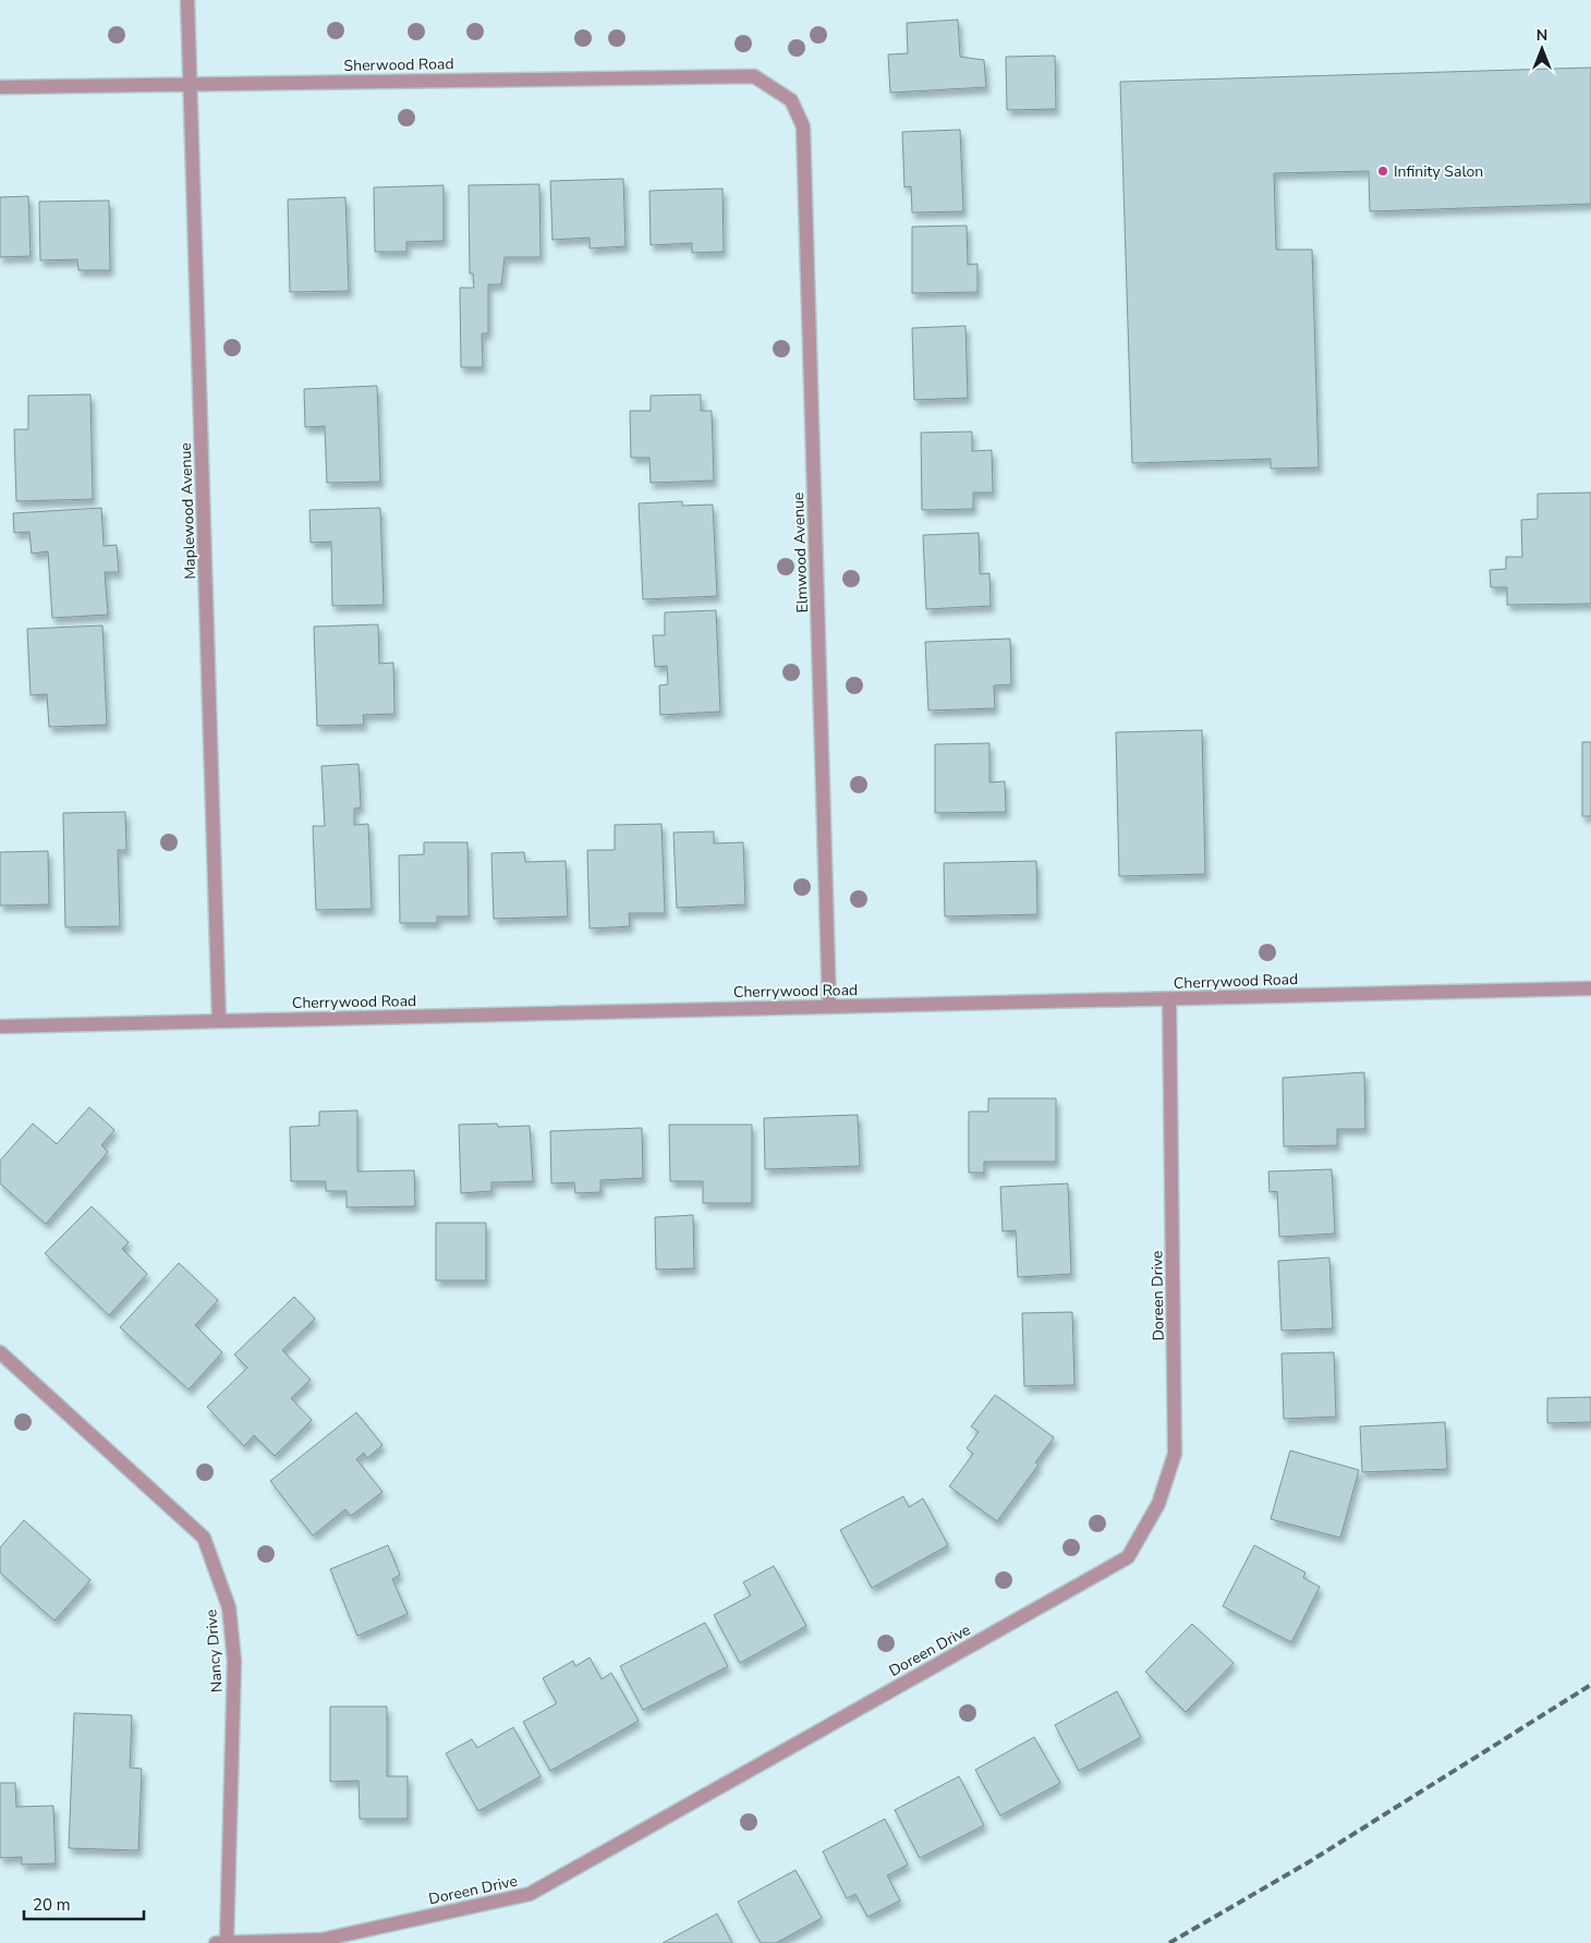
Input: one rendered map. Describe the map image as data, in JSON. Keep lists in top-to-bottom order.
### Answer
{
  "streets": {
    "street": [
      "Sherwood Road",
      "Maplewood Avenue",
      "Elmwood Avenue",
      "Cherrywood Road",
      "Doreen Drive",
      "Nancy Drive"
    ]
  },
  "crossings": [
    ["Sherwood Road", "Maplewood Avenue"],
    ["Sherwood Road", "Elmwood Avenue"],
    ["Maplewood Avenue", "Cherrywood Road"],
    ["Elmwood Avenue", "Cherrywood Road"],
    ["Cherrywood Road", "Doreen Drive"],
    ["Doreen Drive", "Nancy Drive"]
  ],
  "places": ["Infinity Salon"],
  "scale_bar": "20 m",
  "north": "top"
}
